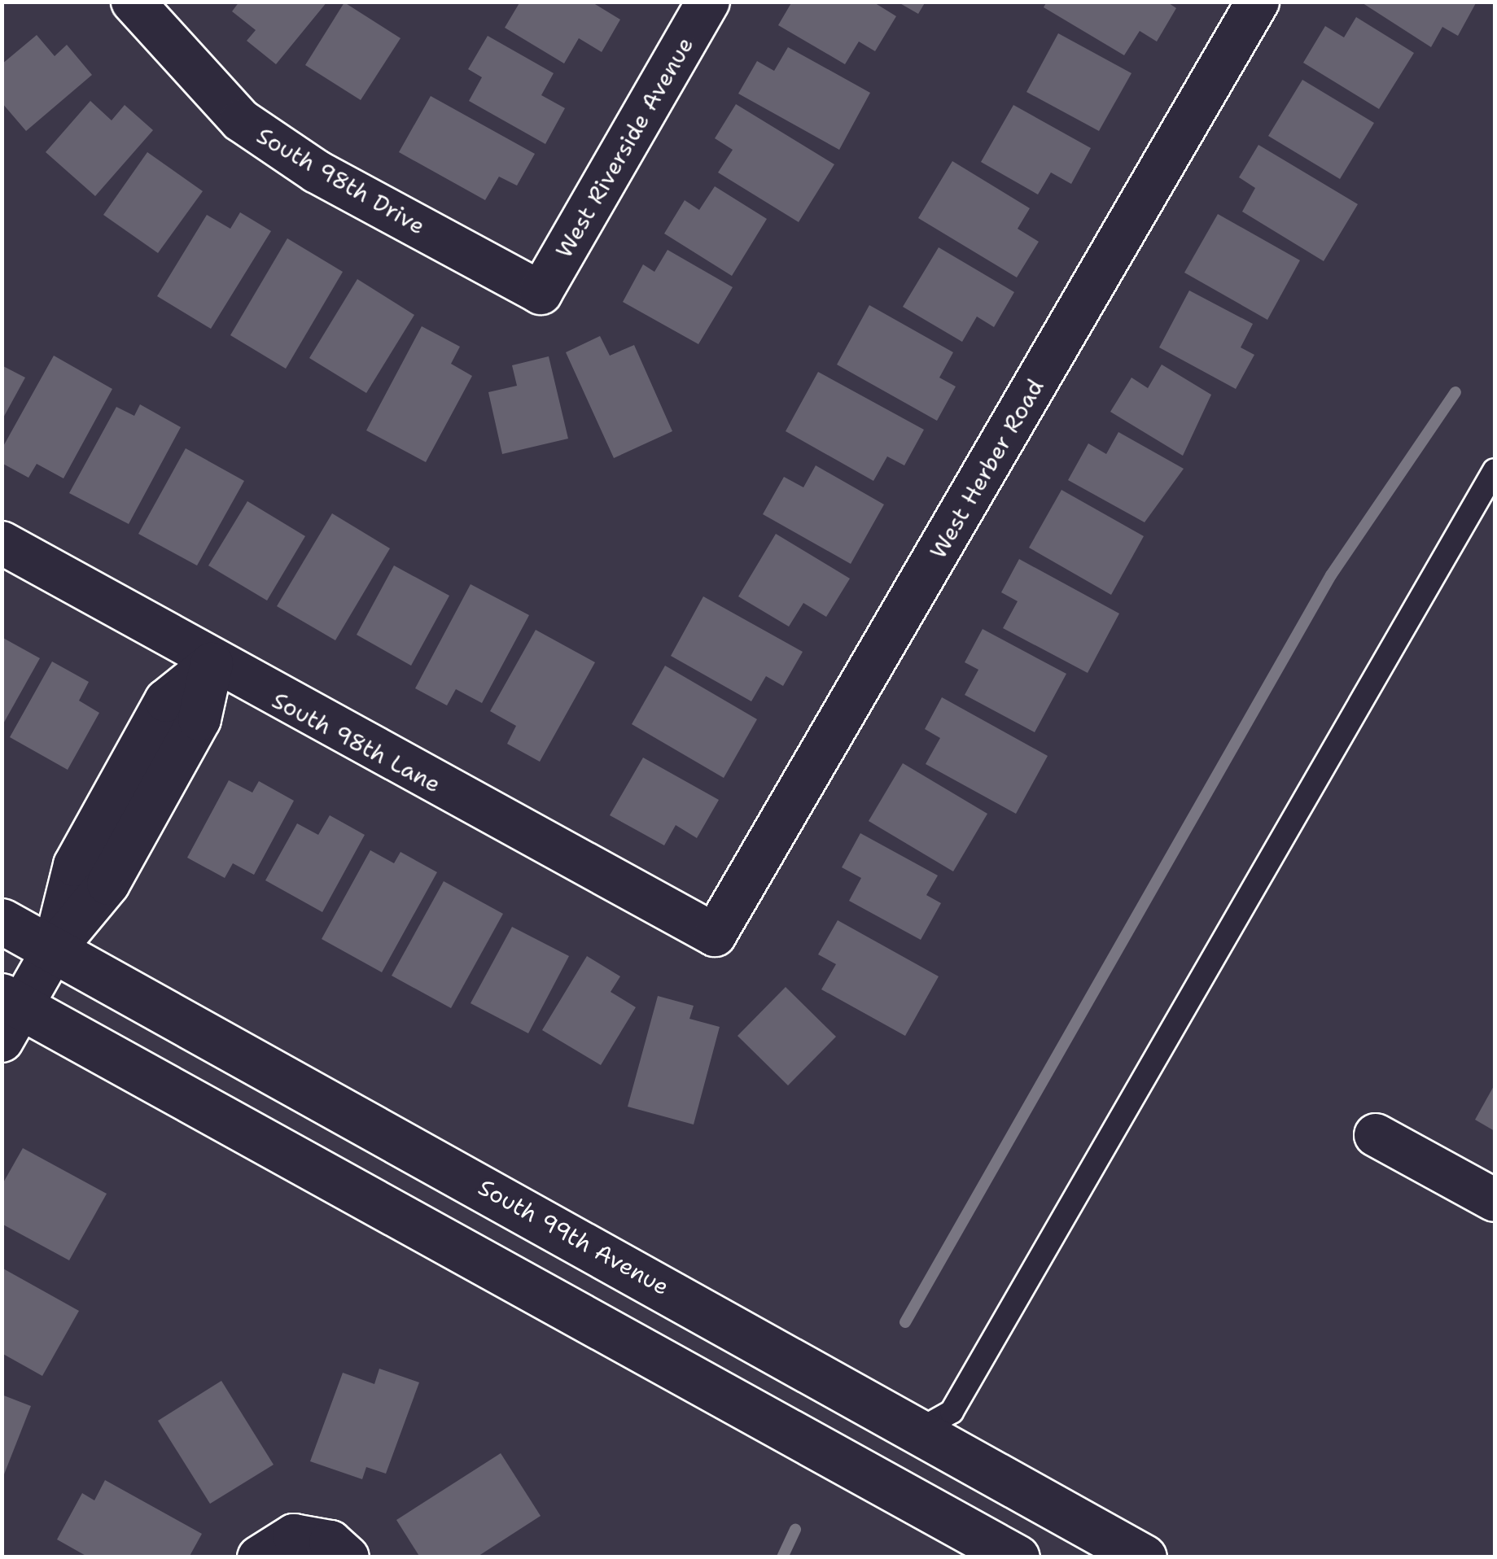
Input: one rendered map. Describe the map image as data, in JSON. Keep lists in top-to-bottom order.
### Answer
{
  "streets": {
    "main road": ["South 99th Avenue"],
    "street": [
      "West Riverside Avenue",
      "South 98th Drive",
      "West Herber Road",
      "South 98th Lane"
    ]
  },
  "crossings": [
    ["West Riverside Avenue", "South 98th Drive"],
    ["West Herber Road", "South 98th Lane"]
  ]
}
